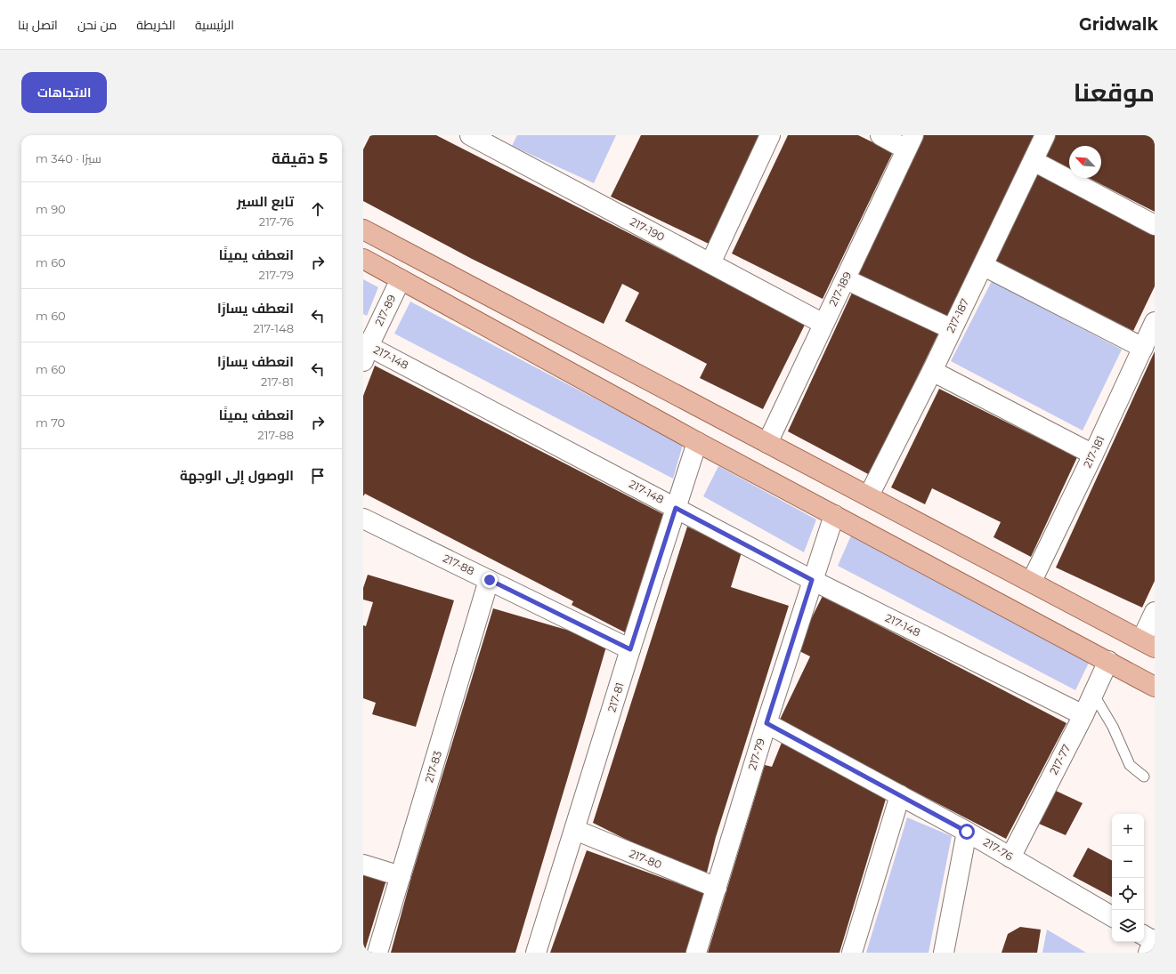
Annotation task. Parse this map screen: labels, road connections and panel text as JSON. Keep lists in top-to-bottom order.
{
  "streets": {
    "street": [
      "217-190",
      "217-189",
      "217-89",
      "217-187",
      "217-148",
      "217-181",
      "217-88",
      "217-81",
      "217-79",
      "217-77",
      "217-83",
      "217-76",
      "217-80"
    ]
  },
  "crossings": [
    ["217-190", "217-189"],
    ["217-89", "217-148"],
    ["217-148", "217-81"],
    ["217-148", "217-79"],
    ["217-148", "217-77"],
    ["217-88", "217-81"],
    ["217-88", "217-83"],
    ["217-81", "217-80"],
    ["217-79", "217-76"],
    ["217-79", "217-80"],
    ["217-77", "217-76"]
  ],
  "north": "top left",
  "page": {
    "header": "Gridwalk",
    "nav": [
      "الرئيسية",
      "الخريطة",
      "من نحن",
      "اتصل بنا"
    ],
    "title": "موقعنا",
    "buttons": "الاتجاهات",
    "heading": ["5 دقيقة", "سيرًا · 340 m"],
    "list": [
      ["تابع السير", "217-76", "90 m"],
      ["انعطف يمينًا", "217-79", "60 m"],
      ["انعطف يسارًا", "217-148", "60 m"],
      ["انعطف يسارًا", "217-81", "60 m"],
      ["انعطف يمينًا", "217-88", "70 m"],
      "الوصول إلى الوجهة"
    ],
    "map_buttons": ["+", "−"]
  }
}
